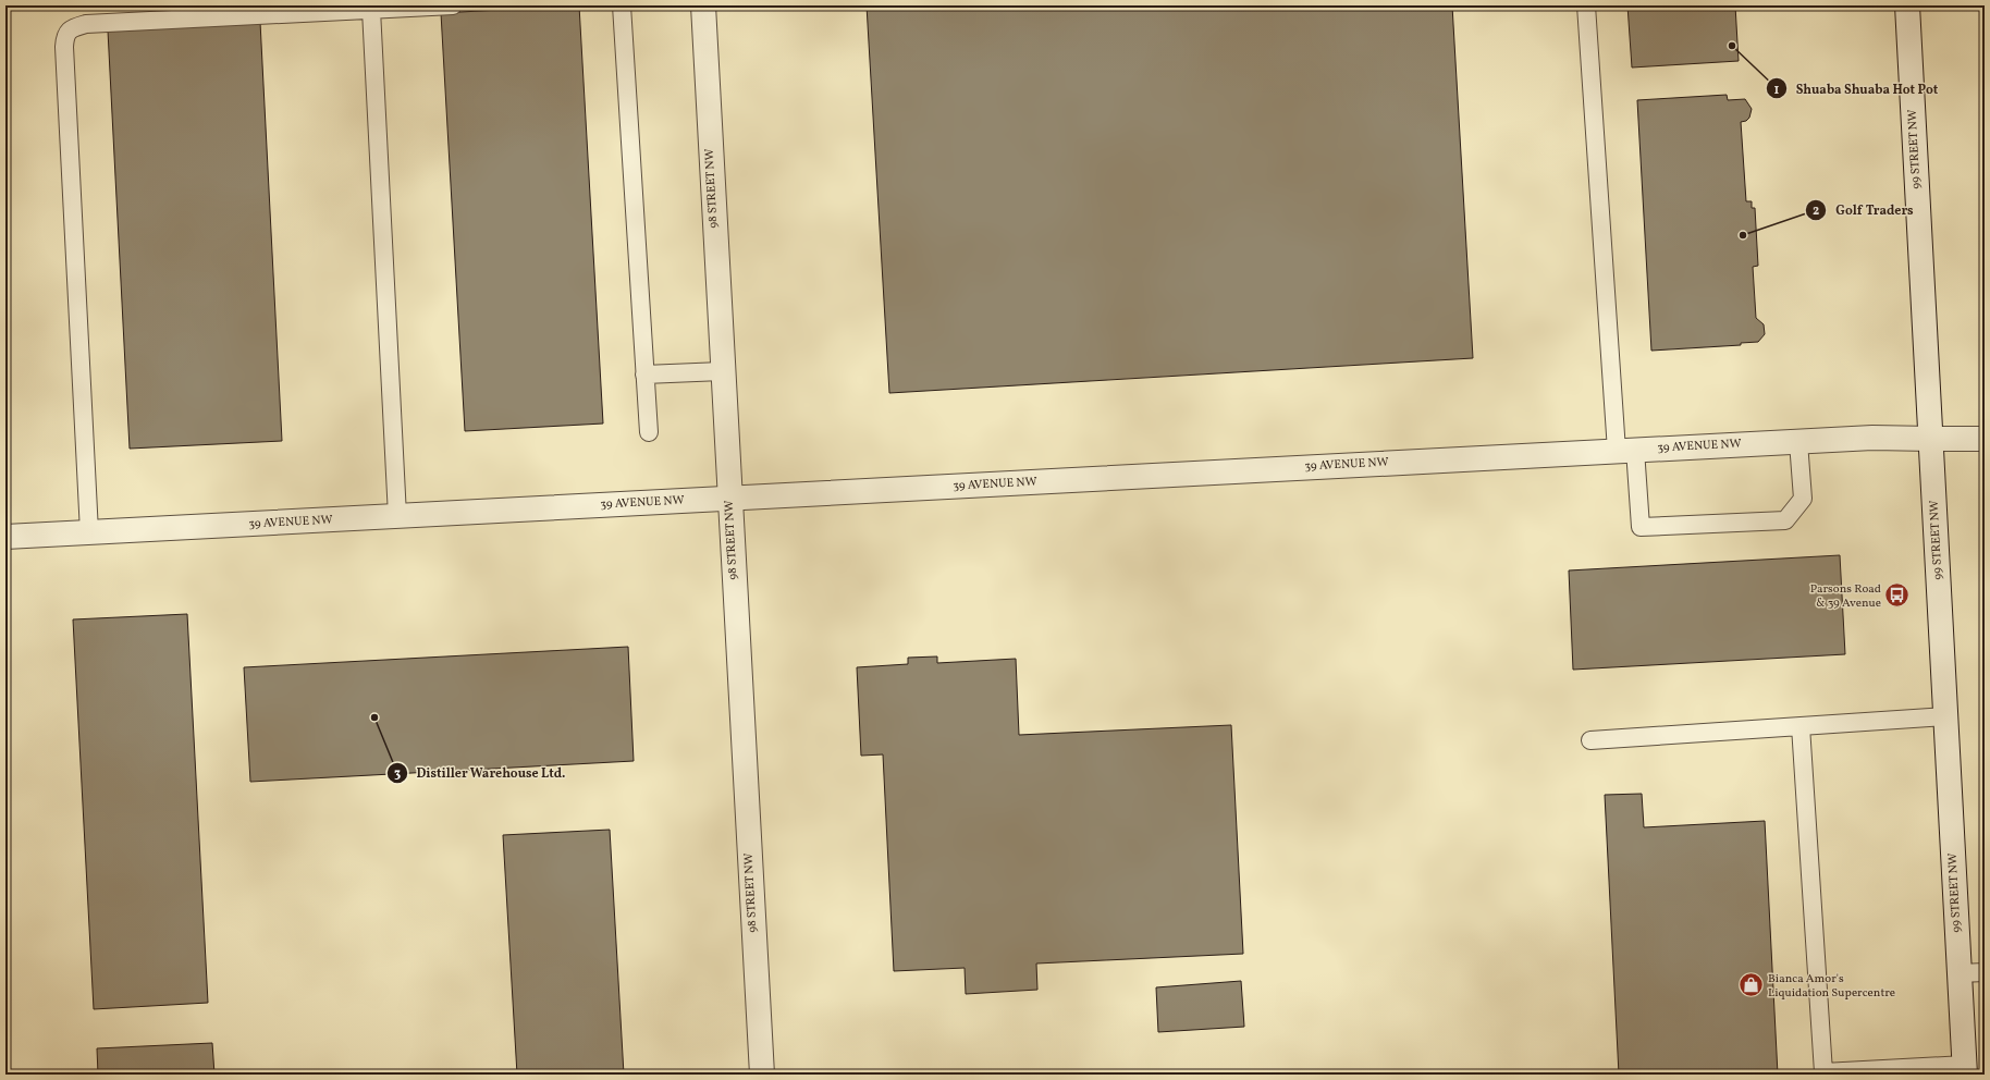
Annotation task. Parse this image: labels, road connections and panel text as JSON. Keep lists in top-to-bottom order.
{
  "streets": {
    "street": ["99 STREET NW", "98 STREET NW", "39 AVENUE NW"]
  },
  "crossings": [
    ["99 STREET NW", "39 AVENUE NW"],
    ["98 STREET NW", "39 AVENUE NW"]
  ],
  "places": {
    "other": ["Shuaba Shuaba Hot Pot", "Golf Traders", "Distiller Warehouse Ltd."],
    "bus stop": ["Parsons Road & 39 Avenue"],
    "shop": ["Bianca Amor's Liquidation Supercentre"]
  }
}
